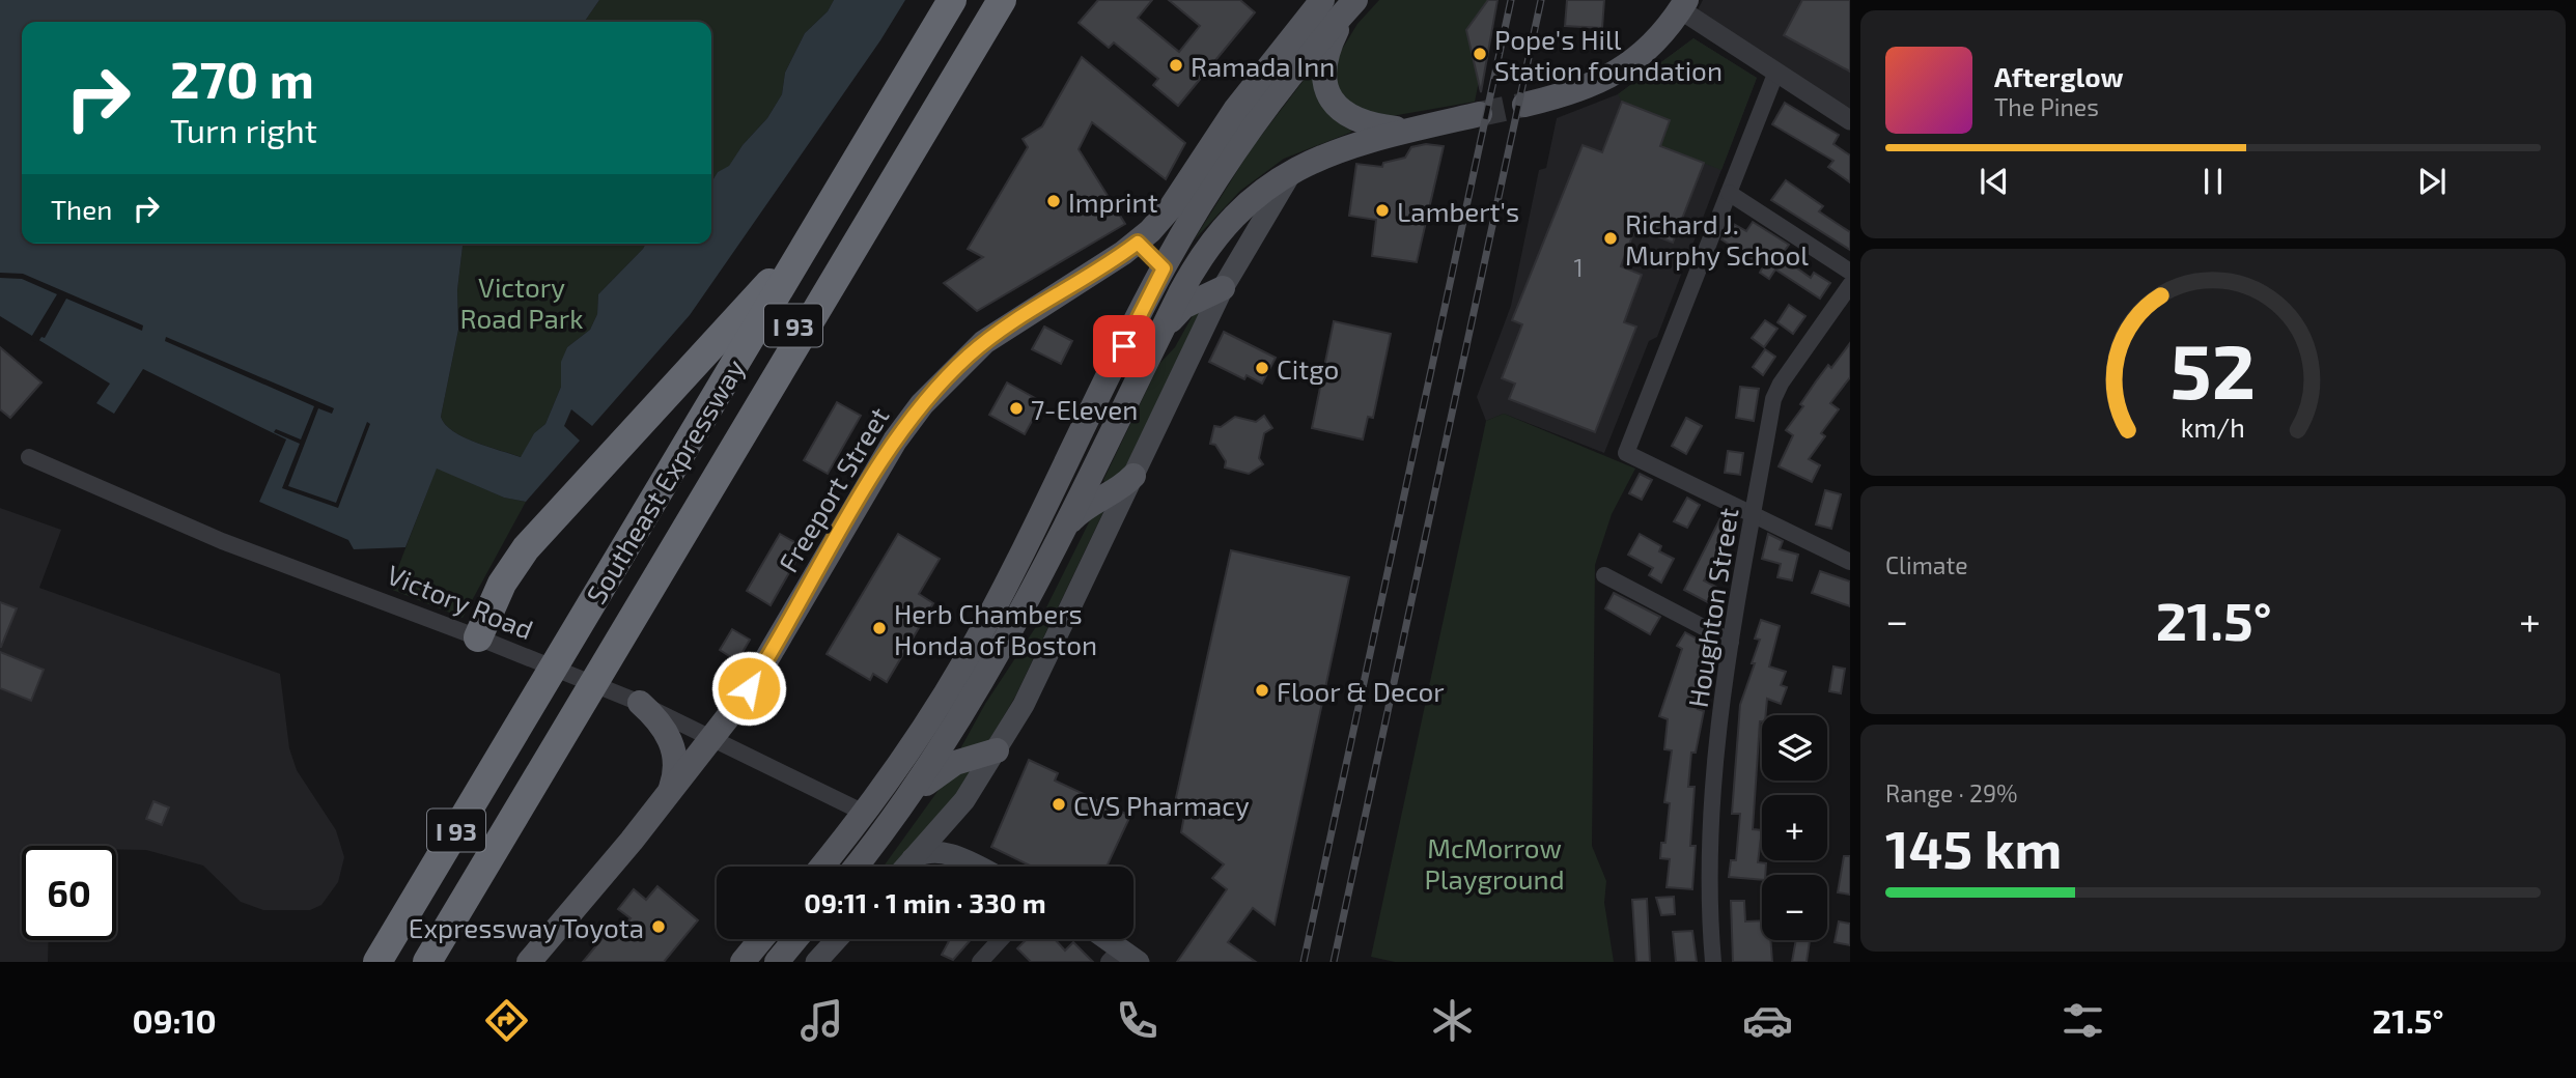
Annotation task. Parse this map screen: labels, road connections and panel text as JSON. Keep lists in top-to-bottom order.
{
  "streets": {
    "highway": ["I 93", "Southeast Expressway"],
    "main road": ["Freeport Street"],
    "street": ["Victory Road", "Houghton Street"]
  },
  "crossings": [
    ["I 93", "Southeast Expressway"],
    ["Freeport Street", "Victory Road"]
  ],
  "parks": ["Victory Road Park", "McMorrow Playground"],
  "places": [
    "Pope's Hill Station foundation",
    "Ramada Inn",
    "Imprint",
    "Lambert's",
    "Richard J. Murphy School",
    "Citgo",
    "7-Eleven",
    "Herb Chambers Honda of Boston",
    "Floor & Decor",
    "CVS Pharmacy",
    "Expressway Toyota"
  ],
  "house_numbers": ["1"],
  "page": {
    "turn": ["270 m", "Turn right"],
    "song": ["Afterglow", "The Pines"],
    "then": "Then",
    "tile": [
      "Climate",
      ["Range · 29%", "145 km"]
    ],
    "heat": ["−", "21.5°", "+"],
    "map_buttons": ["+", "−"],
    "limit": "60",
    "trip": "09:11 · 1 min · 330 m",
    "tabs": ["09:10", "21.5°"],
    "gauge": ["52", "km/h"]
  }
}
